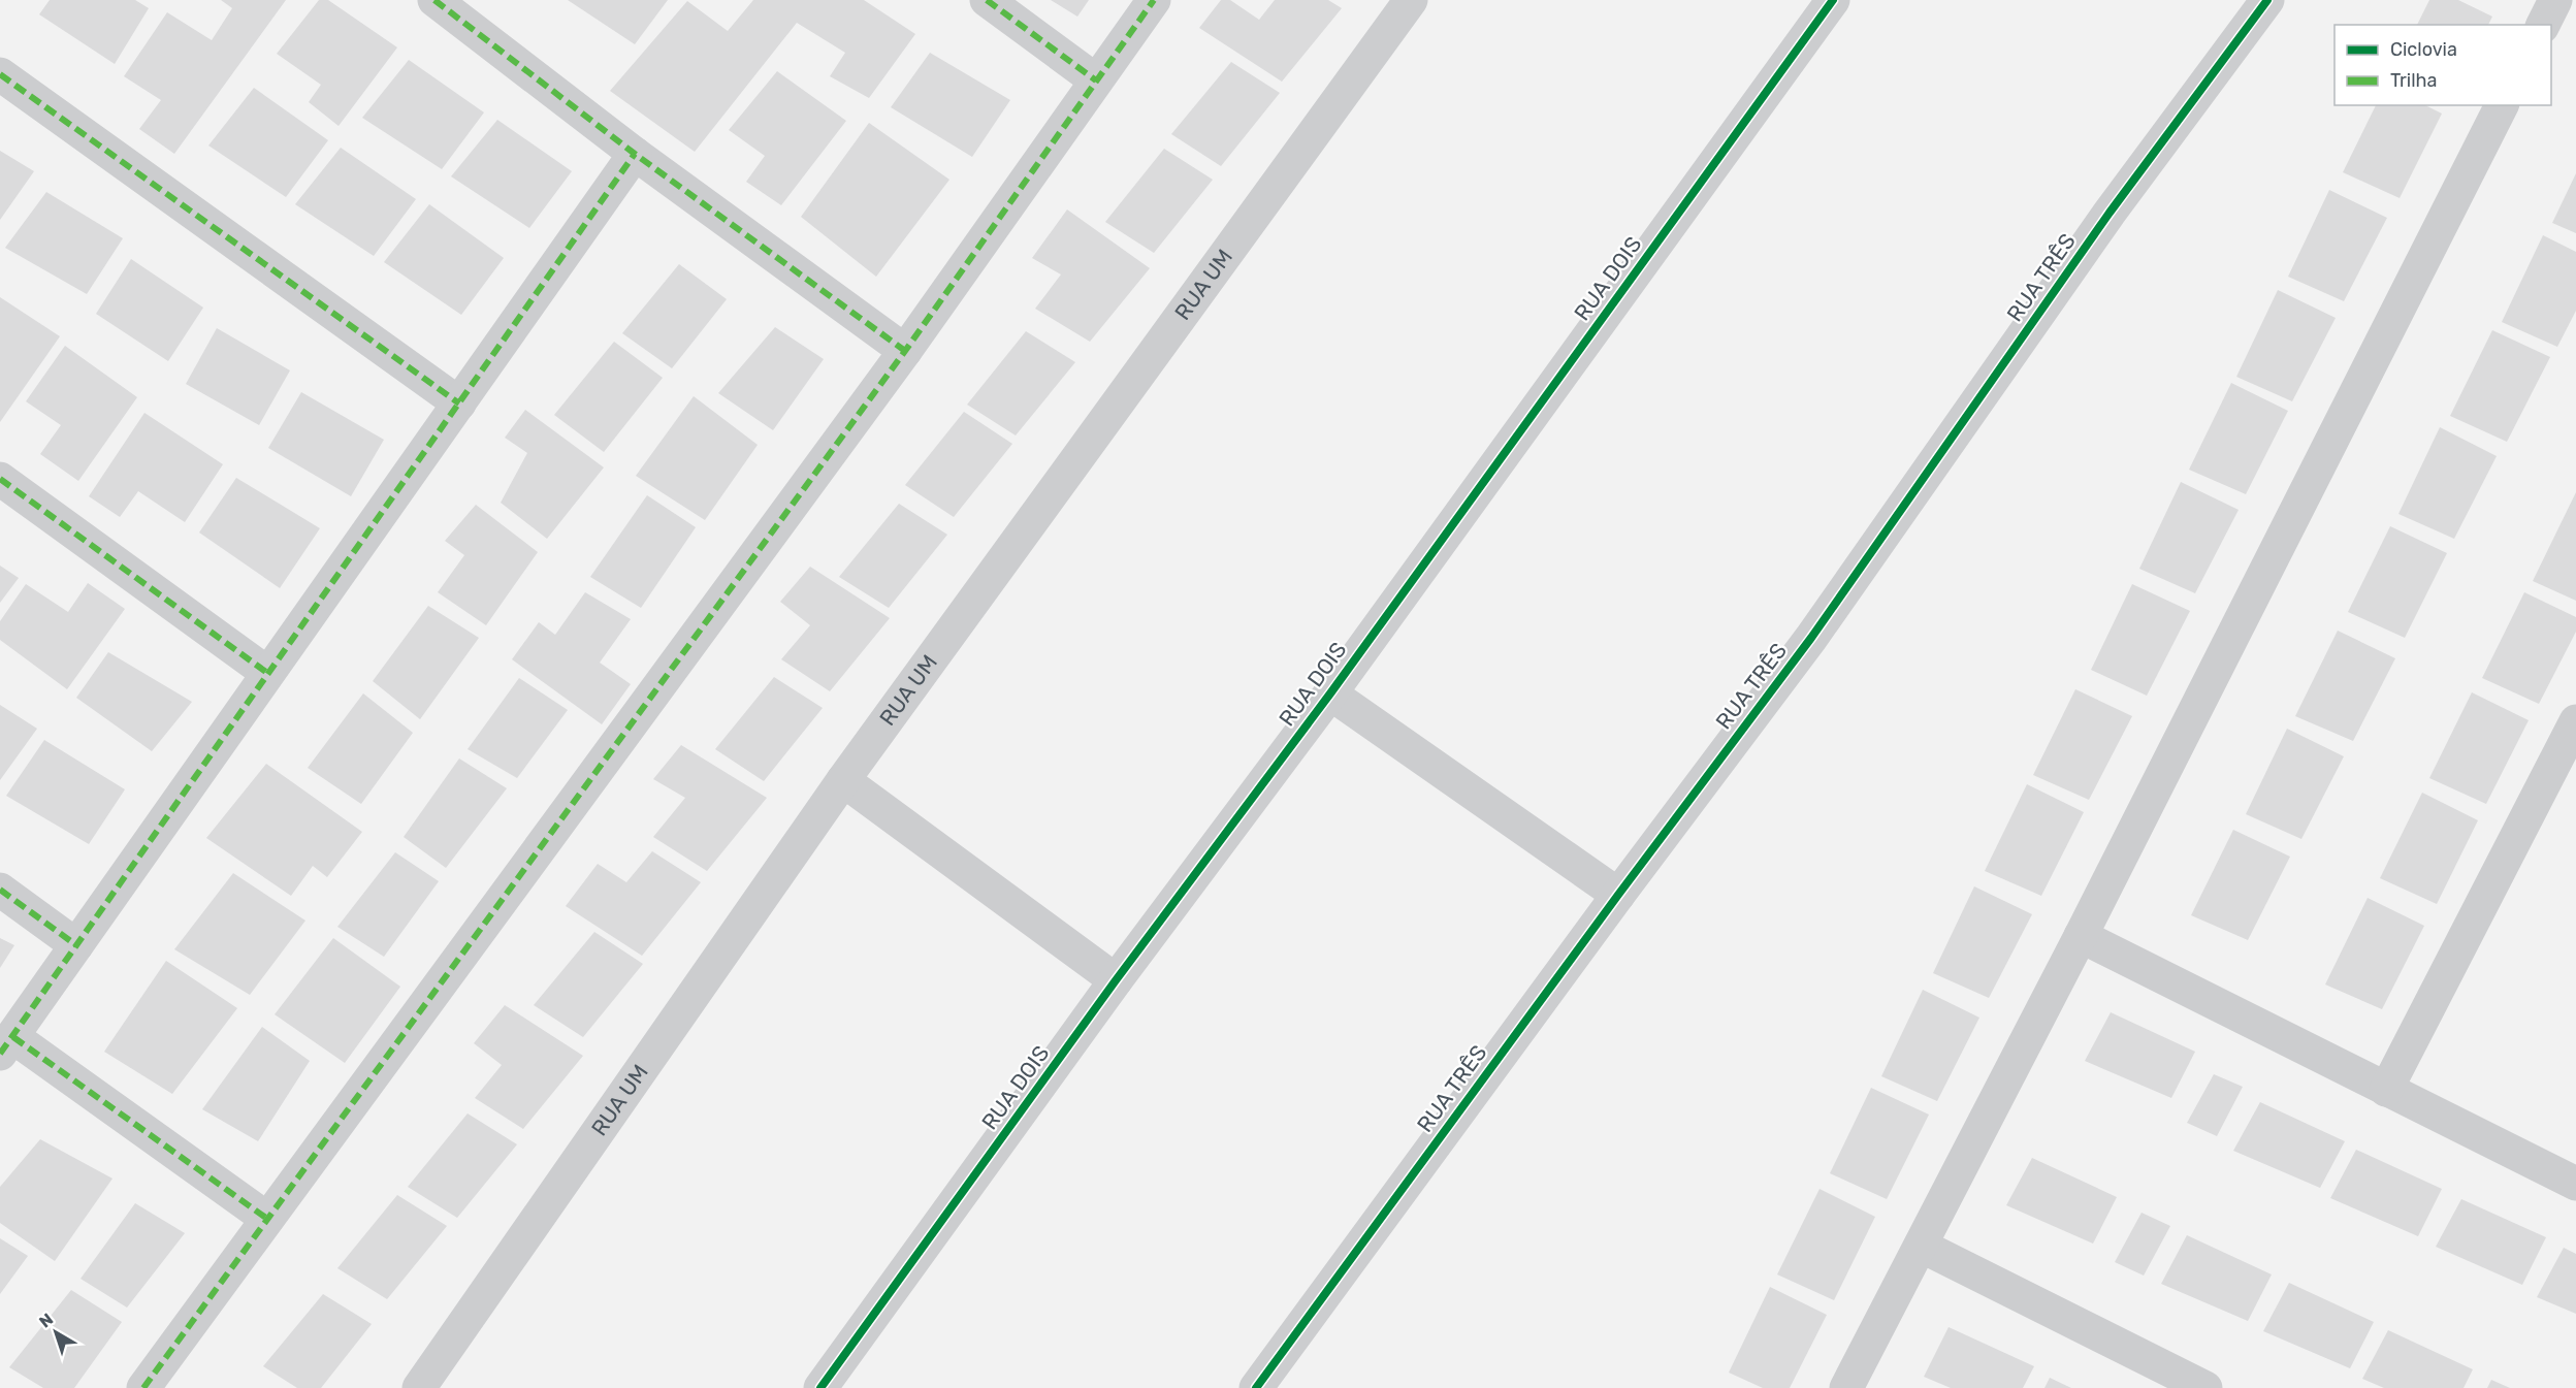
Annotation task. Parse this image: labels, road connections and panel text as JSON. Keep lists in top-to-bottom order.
{
  "streets": {
    "street": ["RUA TRÊS", "RUA DOIS", "RUA UM"]
  },
  "legend": ["Ciclovia", "Trilha"],
  "north": "top left"
}
